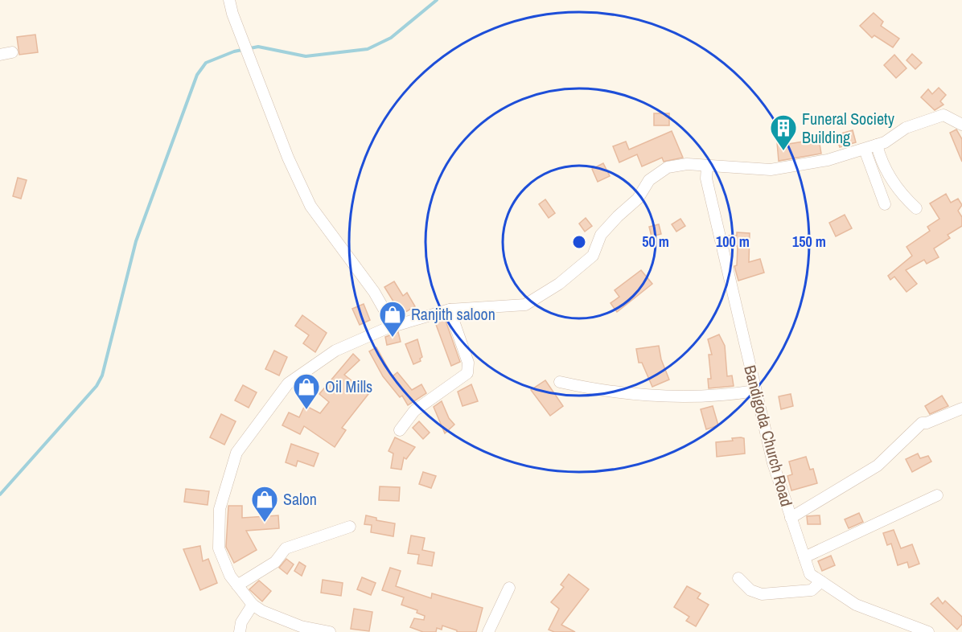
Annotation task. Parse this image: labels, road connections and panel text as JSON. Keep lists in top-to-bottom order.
{
  "streets": {
    "street": ["Bandigoda Church Road"]
  },
  "places": {
    "building": ["Funeral Society Building"],
    "shop": ["Ranjith saloon", "Oil Mills", "Salon"]
  },
  "rings": ["50 m", "100 m", "150 m"]
}
